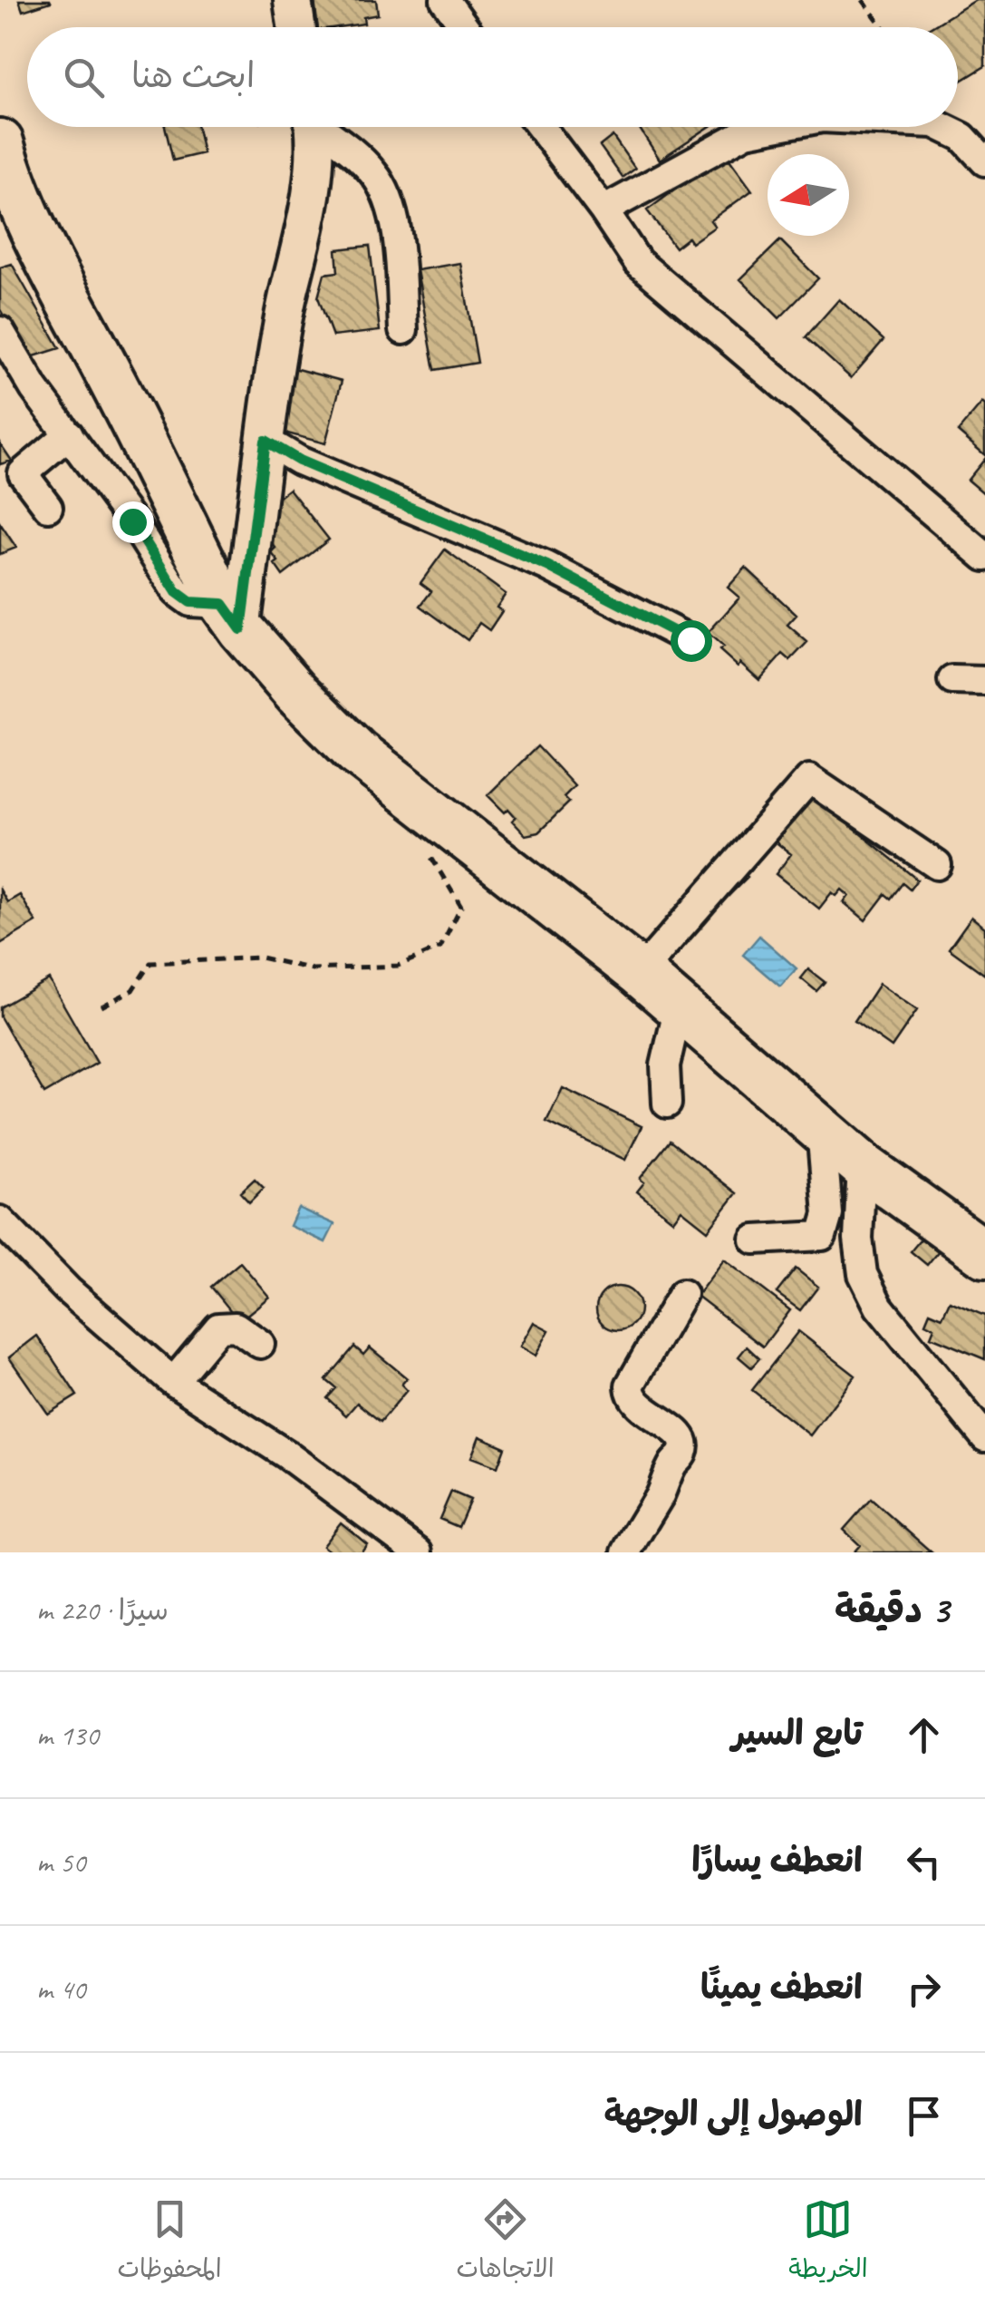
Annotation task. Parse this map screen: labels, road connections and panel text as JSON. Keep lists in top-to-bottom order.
{
  "north": "left",
  "page": {
    "search": "ابحث هنا",
    "heading": ["3 دقيقة", "سيرًا · 220 m"],
    "list": [
      ["تابع السير", "130 m"],
      ["انعطف يسارًا", "50 m"],
      ["انعطف يمينًا", "40 m"],
      "الوصول إلى الوجهة"
    ],
    "nav": ["الخريطة", "الاتجاهات", "المحفوظات"]
  }
}
